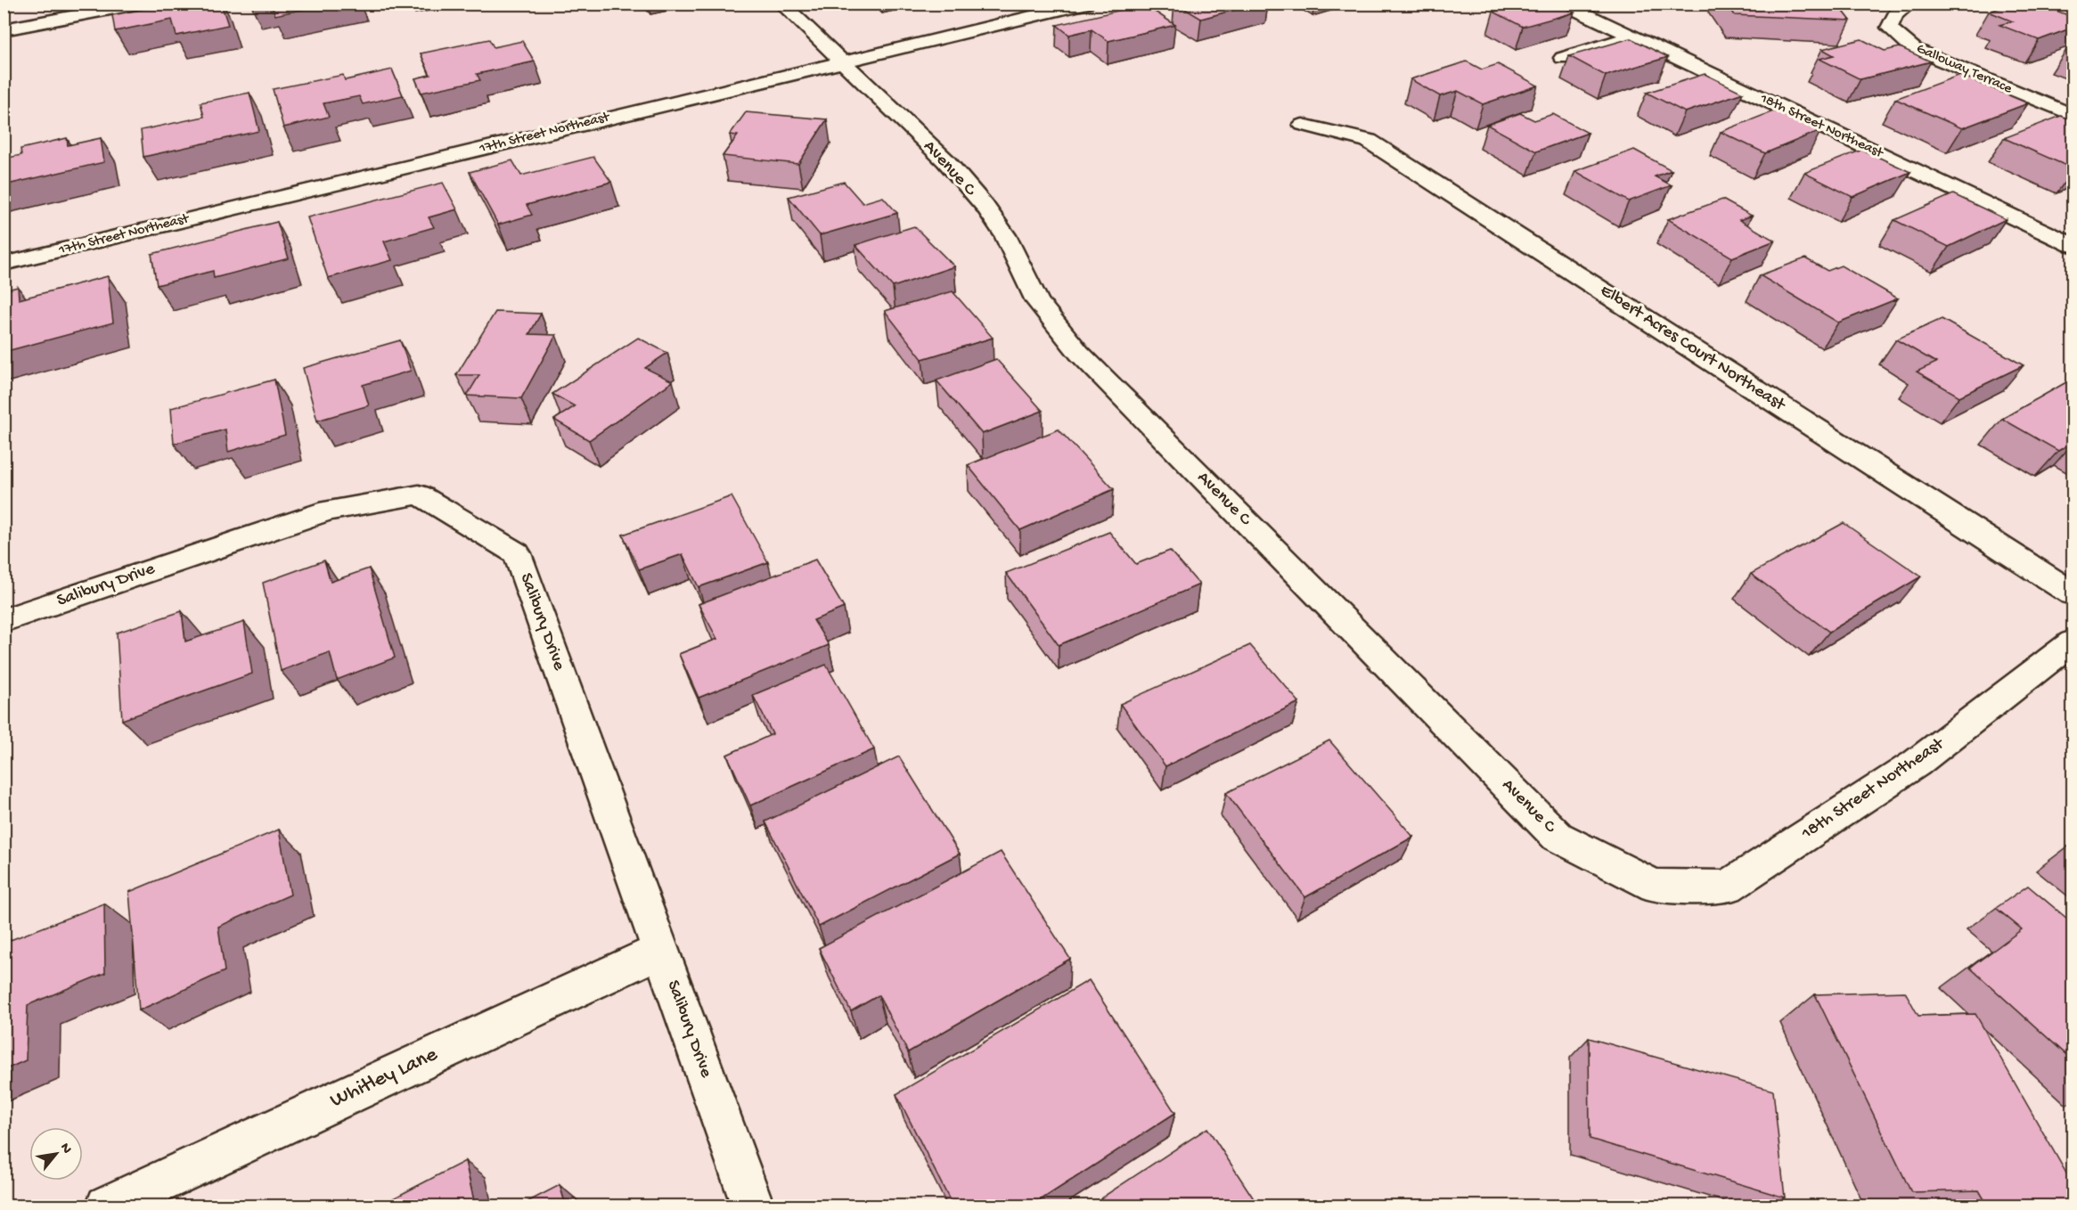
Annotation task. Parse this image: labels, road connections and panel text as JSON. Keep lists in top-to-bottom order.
{
  "streets": {
    "street": [
      "Galloway Terrace",
      "18th Street Northeast",
      "17th Street Northeast",
      "Avenue C",
      "Elbert Acres Court Northeast",
      "Salibury Drive",
      "Whitley Lane"
    ]
  },
  "crossings": [
    ["18th Street Northeast", "Avenue C"],
    ["17th Street Northeast", "Avenue C"],
    ["Salibury Drive", "Whitley Lane"]
  ],
  "north": "top right"
}
